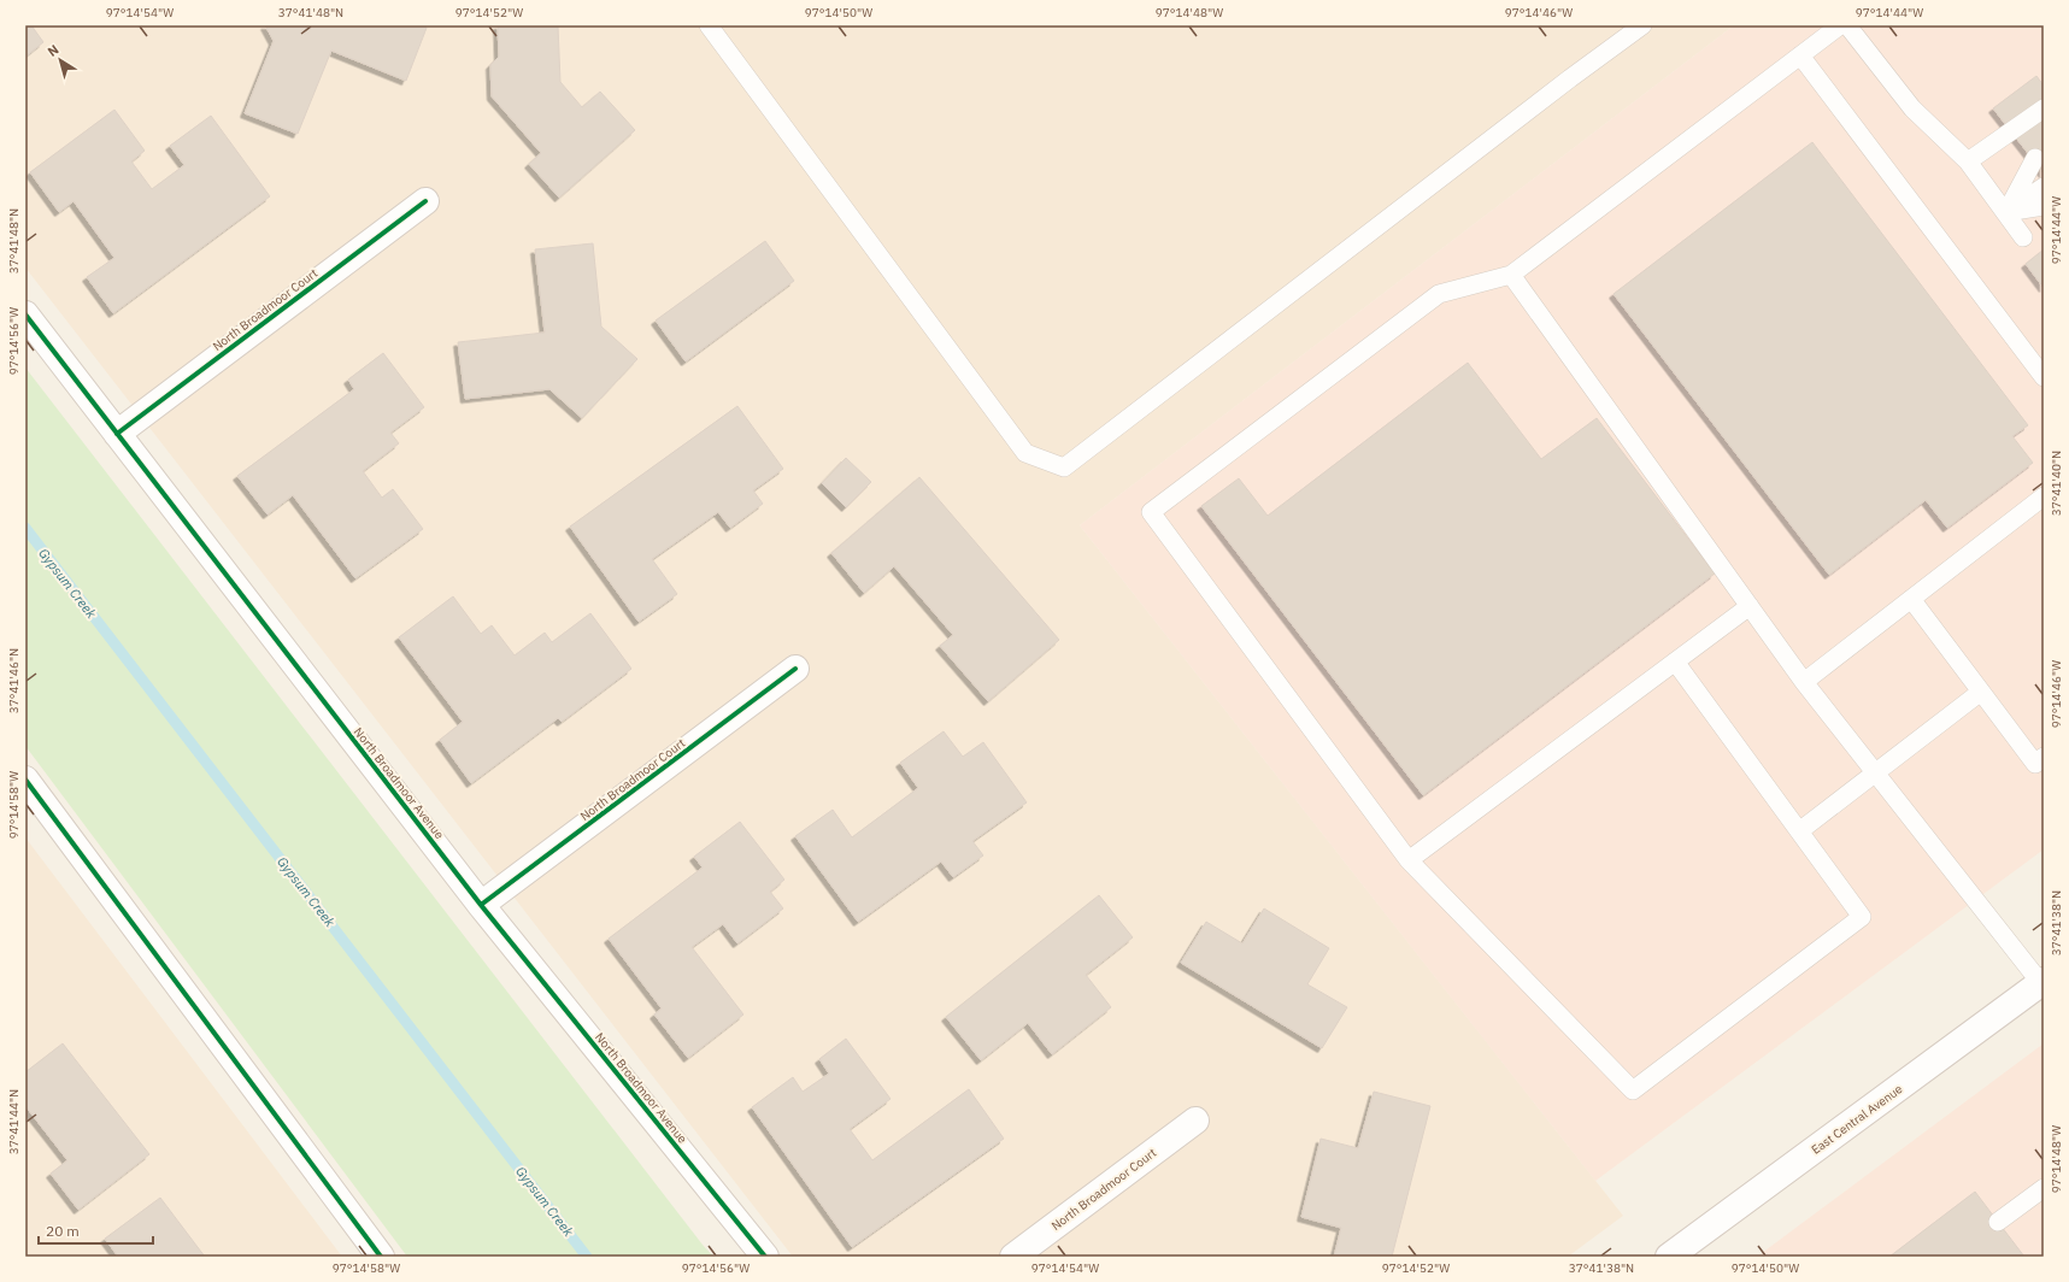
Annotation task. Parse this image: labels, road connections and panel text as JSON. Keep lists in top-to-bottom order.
{
  "streets": {
    "street": ["North Broadmoor Court", "North Broadmoor Avenue", "East Central Avenue"]
  },
  "crossings": [
    ["North Broadmoor Court", "North Broadmoor Avenue"]
  ],
  "water": ["Gypsum Creek"],
  "scale_bar": "20 m",
  "north": "top left",
  "coordinates": [
    "97°14'54\"W",
    "37°41'48\"N",
    "97°14'52\"W",
    "97°14'50\"W",
    "97°14'48\"W",
    "97°14'46\"W",
    "97°14'44\"W",
    "97°14'56\"W",
    "37°41'40\"N",
    "37°41'46\"N",
    "97°14'58\"W",
    "37°41'38\"N",
    "37°41'44\"N"
  ]
}
